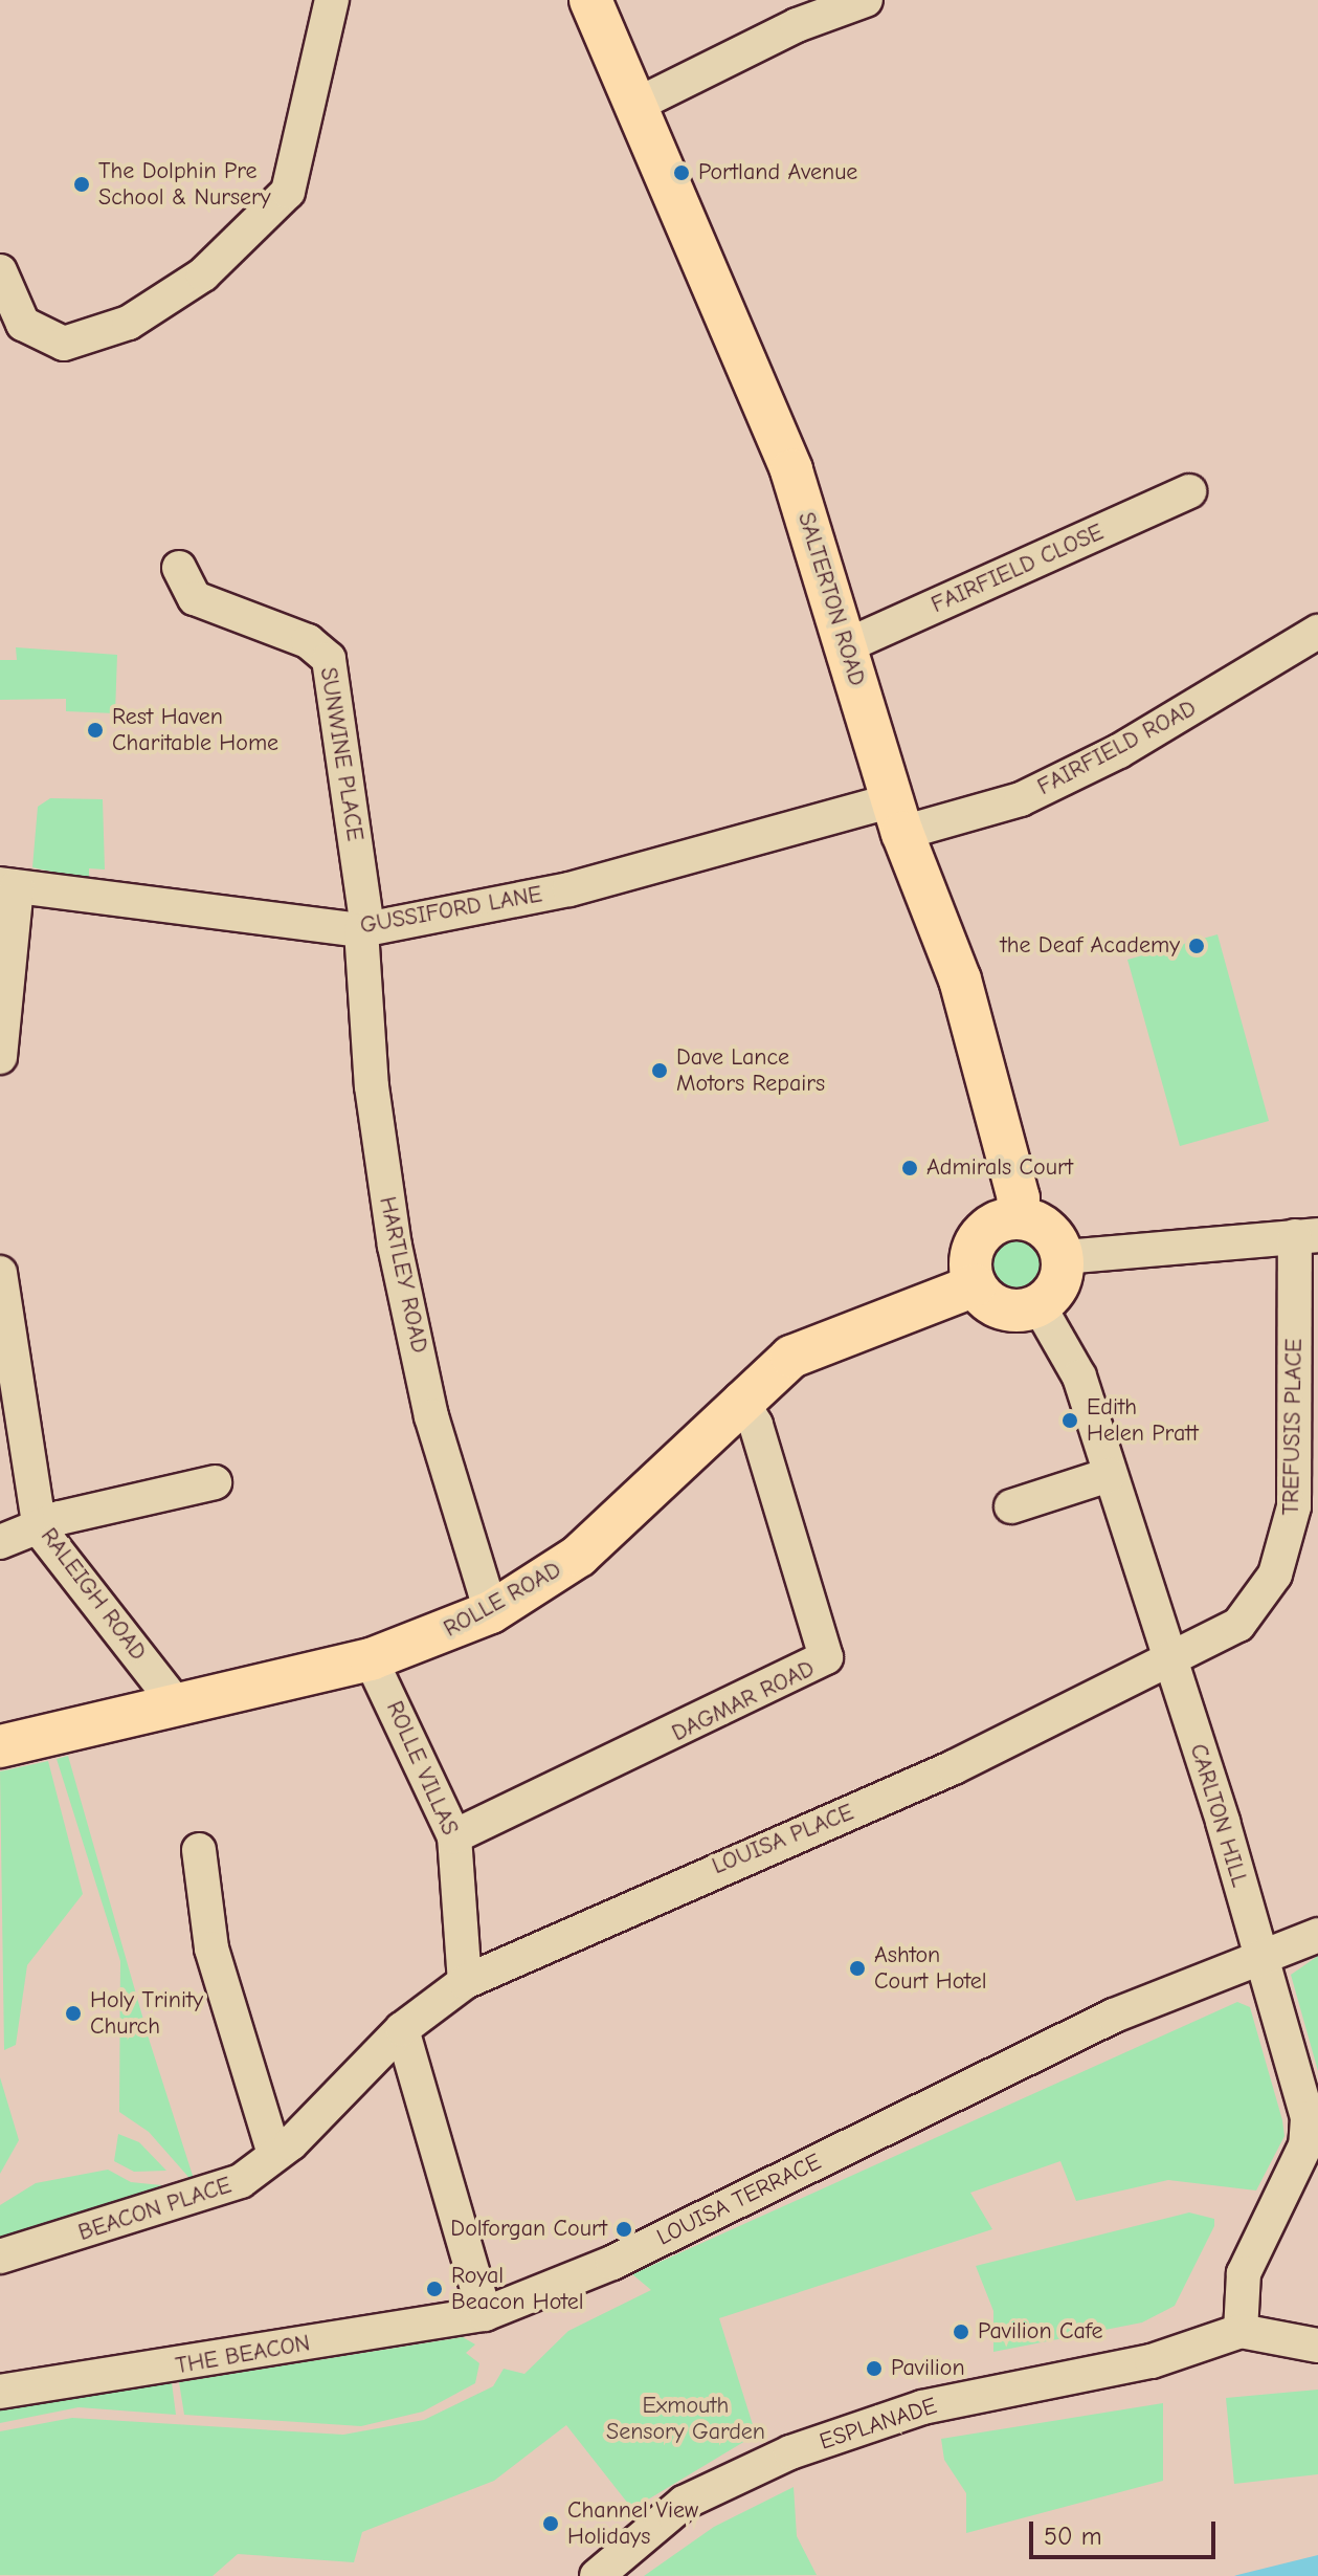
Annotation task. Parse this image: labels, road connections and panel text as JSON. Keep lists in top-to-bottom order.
{
  "streets": {
    "main road": ["SALTERTON ROAD", "ROLLE ROAD"],
    "street": [
      "FAIRFIELD CLOSE",
      "FAIRFIELD ROAD",
      "SUNWINE PLACE",
      "GUSSIFORD LANE",
      "HARTLEY ROAD",
      "TREFUSIS PLACE",
      "RALEIGH ROAD",
      "DAGMAR ROAD",
      "ROLLE VILLAS",
      "CARLTON HILL",
      "LOUISA PLACE",
      "LOUISA TERRACE",
      "BEACON PLACE",
      "THE BEACON",
      "ESPLANADE"
    ]
  },
  "crossings": [
    ["FAIRFIELD CLOSE", "SALTERTON ROAD"],
    ["SALTERTON ROAD", "FAIRFIELD ROAD"],
    ["SALTERTON ROAD", "GUSSIFORD LANE"],
    ["SALTERTON ROAD", "ROLLE ROAD"],
    ["SALTERTON ROAD", "CARLTON HILL"],
    ["FAIRFIELD ROAD", "GUSSIFORD LANE"],
    ["SUNWINE PLACE", "GUSSIFORD LANE"],
    ["SUNWINE PLACE", "HARTLEY ROAD"],
    ["GUSSIFORD LANE", "HARTLEY ROAD"],
    ["HARTLEY ROAD", "ROLLE ROAD"],
    ["TREFUSIS PLACE", "CARLTON HILL"],
    ["TREFUSIS PLACE", "LOUISA PLACE"],
    ["RALEIGH ROAD", "ROLLE ROAD"],
    ["ROLLE ROAD", "DAGMAR ROAD"],
    ["ROLLE ROAD", "ROLLE VILLAS"],
    ["ROLLE ROAD", "CARLTON HILL"],
    ["DAGMAR ROAD", "ROLLE VILLAS"],
    ["ROLLE VILLAS", "LOUISA PLACE"],
    ["CARLTON HILL", "LOUISA PLACE"],
    ["CARLTON HILL", "LOUISA TERRACE"],
    ["CARLTON HILL", "ESPLANADE"],
    ["LOUISA PLACE", "BEACON PLACE"],
    ["LOUISA TERRACE", "THE BEACON"]
  ],
  "parks": ["Exmouth Sensory Garden"],
  "places": [
    "Portland Avenue",
    "The Dolphin Pre School & Nursery",
    "Rest Haven Charitable Home",
    "the Deaf Academy",
    "Dave Lance Motors Repairs",
    "Admirals Court",
    "Edith Helen Pratt",
    "Ashton Court Hotel",
    "Holy Trinity Church",
    "Dolforgan Court",
    "Royal Beacon Hotel",
    "Pavilion Cafe",
    "Pavilion",
    "Channel View Holidays"
  ],
  "scale_bar": "50 m"
}
